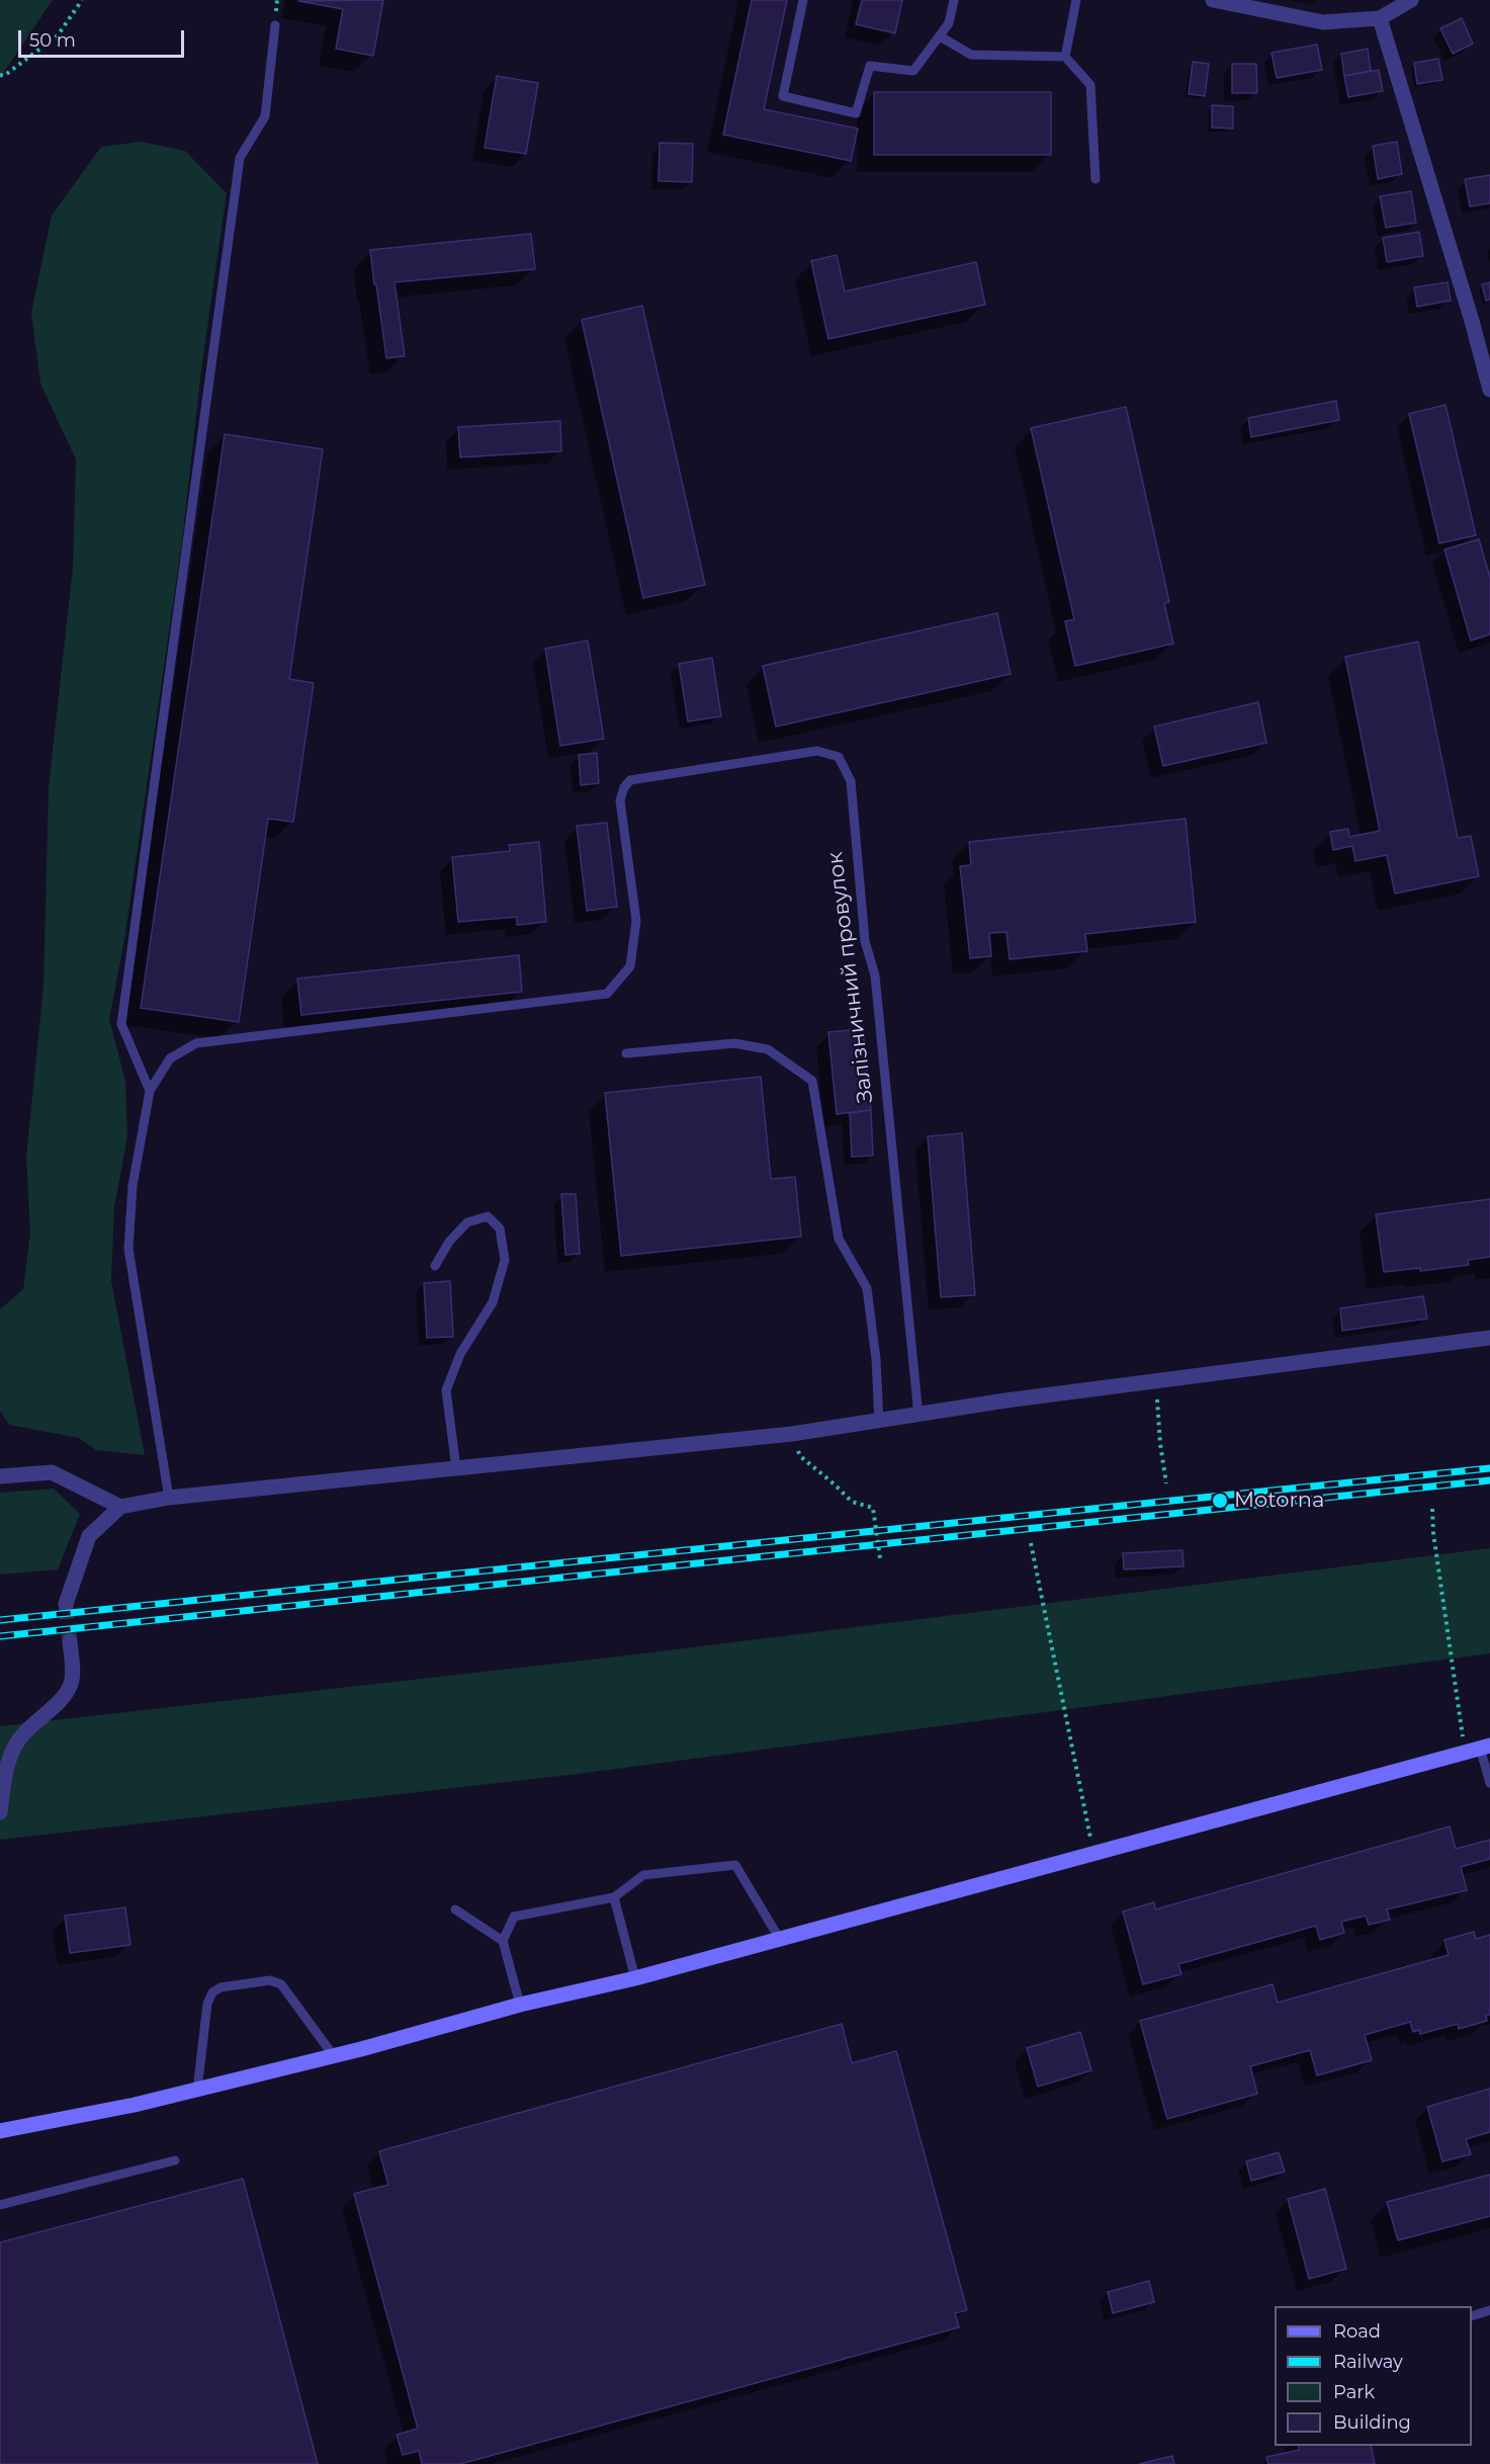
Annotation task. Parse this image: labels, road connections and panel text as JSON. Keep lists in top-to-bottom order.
{
  "streets": {
    "lane": ["Залізничний провулок"]
  },
  "places": ["Motorna"],
  "legend": [
    "Road",
    "Railway",
    "Park",
    "Building"
  ],
  "scale_bar": "50 m"
}
